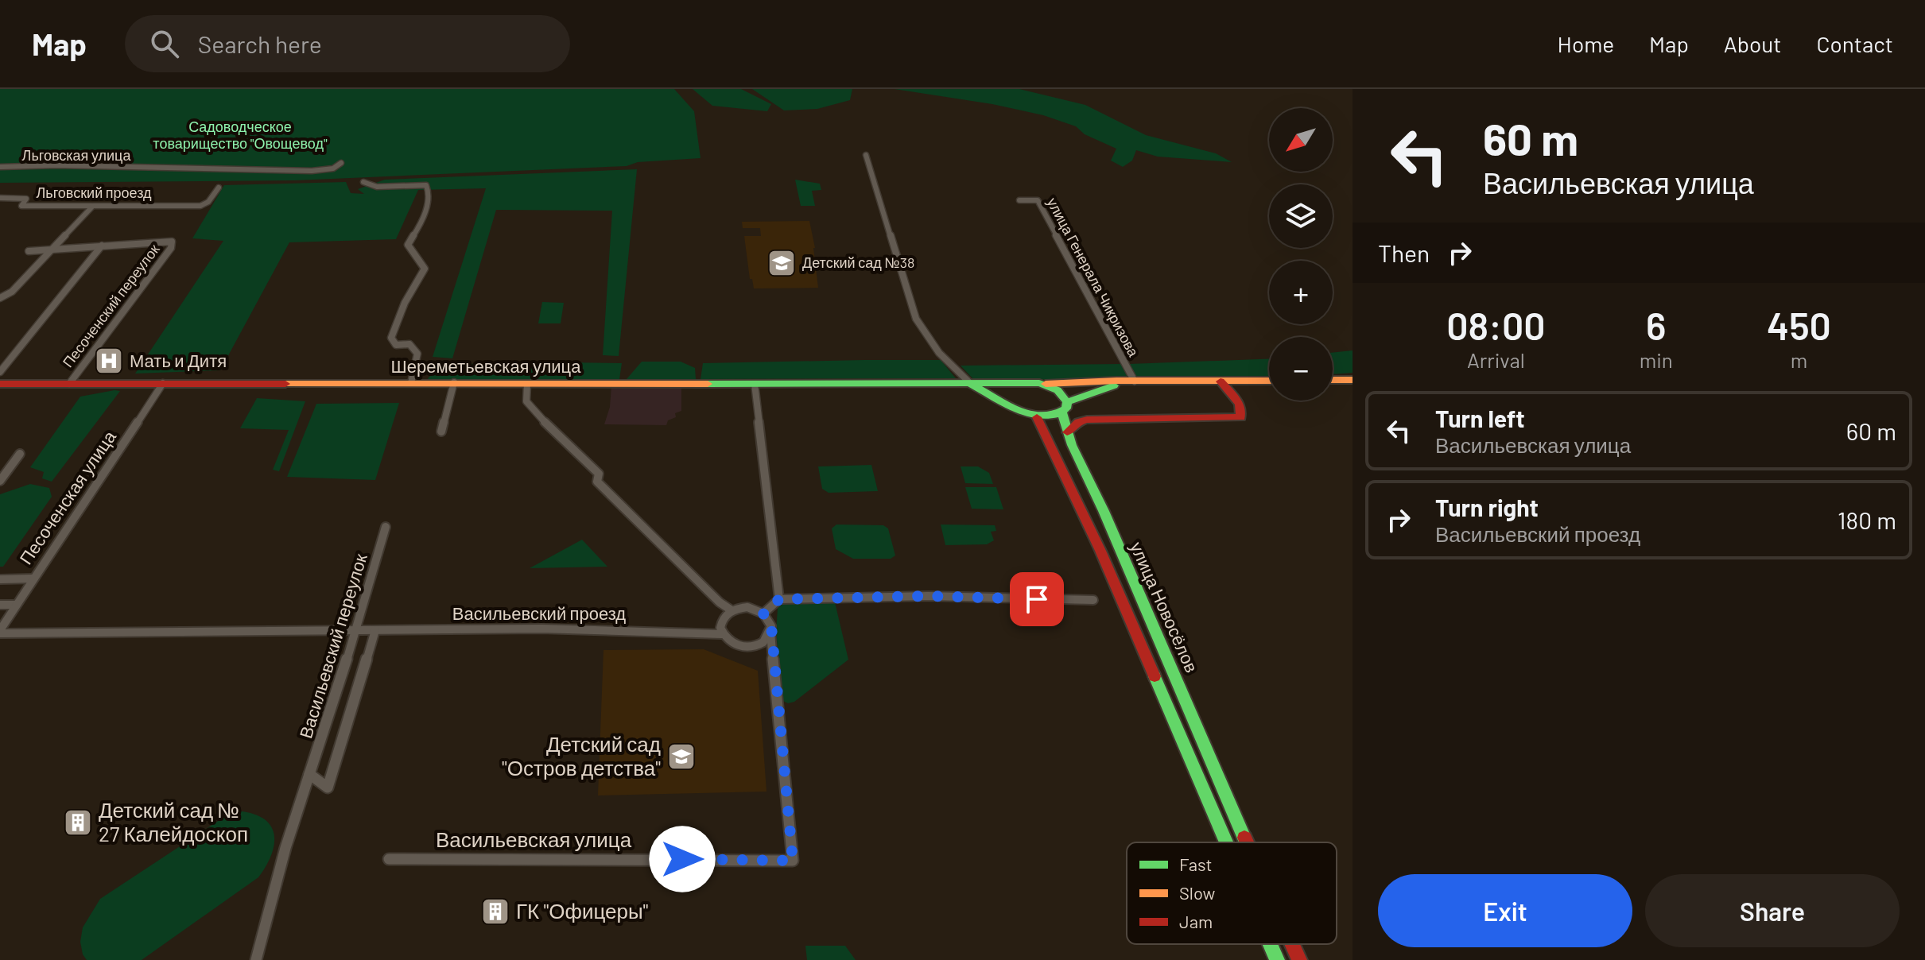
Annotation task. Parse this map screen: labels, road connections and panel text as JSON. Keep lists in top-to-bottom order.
{
  "streets": {
    "street": [
      "Льговская улица",
      "Льговский проезд",
      "улица Генерала Чикризова",
      "Песоченский переулок",
      "Шереметьевская улица",
      "Песоченская улица",
      "улица Новосёлов",
      "Васильевский проезд",
      "Васильевский переулок",
      "Васильевская улица"
    ]
  },
  "crossings": [
    ["Песоченский переулок", "Шереметьевская улица"],
    ["Шереметьевская улица", "Песоченская улица"],
    ["Шереметьевская улица", "улица Новосёлов"],
    ["Песоченская улица", "Васильевский проезд"],
    ["Васильевский проезд", "Васильевский переулок"],
    ["Васильевский проезд", "Васильевская улица"]
  ],
  "parks": ["Садоводческое товарищество \"Овощевод\""],
  "places": {
    "school or university": ["Детский сад №38", "Детский сад \"Остров детства\""],
    "hospital": ["Мать и Дитя"],
    "building": ["Детский сад № 27 Калейдоскоп", "ГК \"Офицеры\""]
  },
  "legend": ["Fast", "Slow", "Jam"],
  "north": "bottom left",
  "page": {
    "header": "Map",
    "search": "Search here",
    "nav": [
      "Home",
      "Map",
      "About",
      "Contact"
    ],
    "turn": ["60 m", "Васильевская улица"],
    "map_buttons": ["+", "−"],
    "then": "Then",
    "eta": [
      "08:00",
      "Arrival",
      "6",
      "min",
      "450",
      "m"
    ],
    "list": [
      {
        "name": "Turn left",
        "note": "Васильевская улица",
        "value": "60 m"
      },
      {
        "name": "Turn right",
        "note": "Васильевский проезд",
        "value": "180 m"
      }
    ],
    "buttons": ["Exit", "Share"]
  }
}
